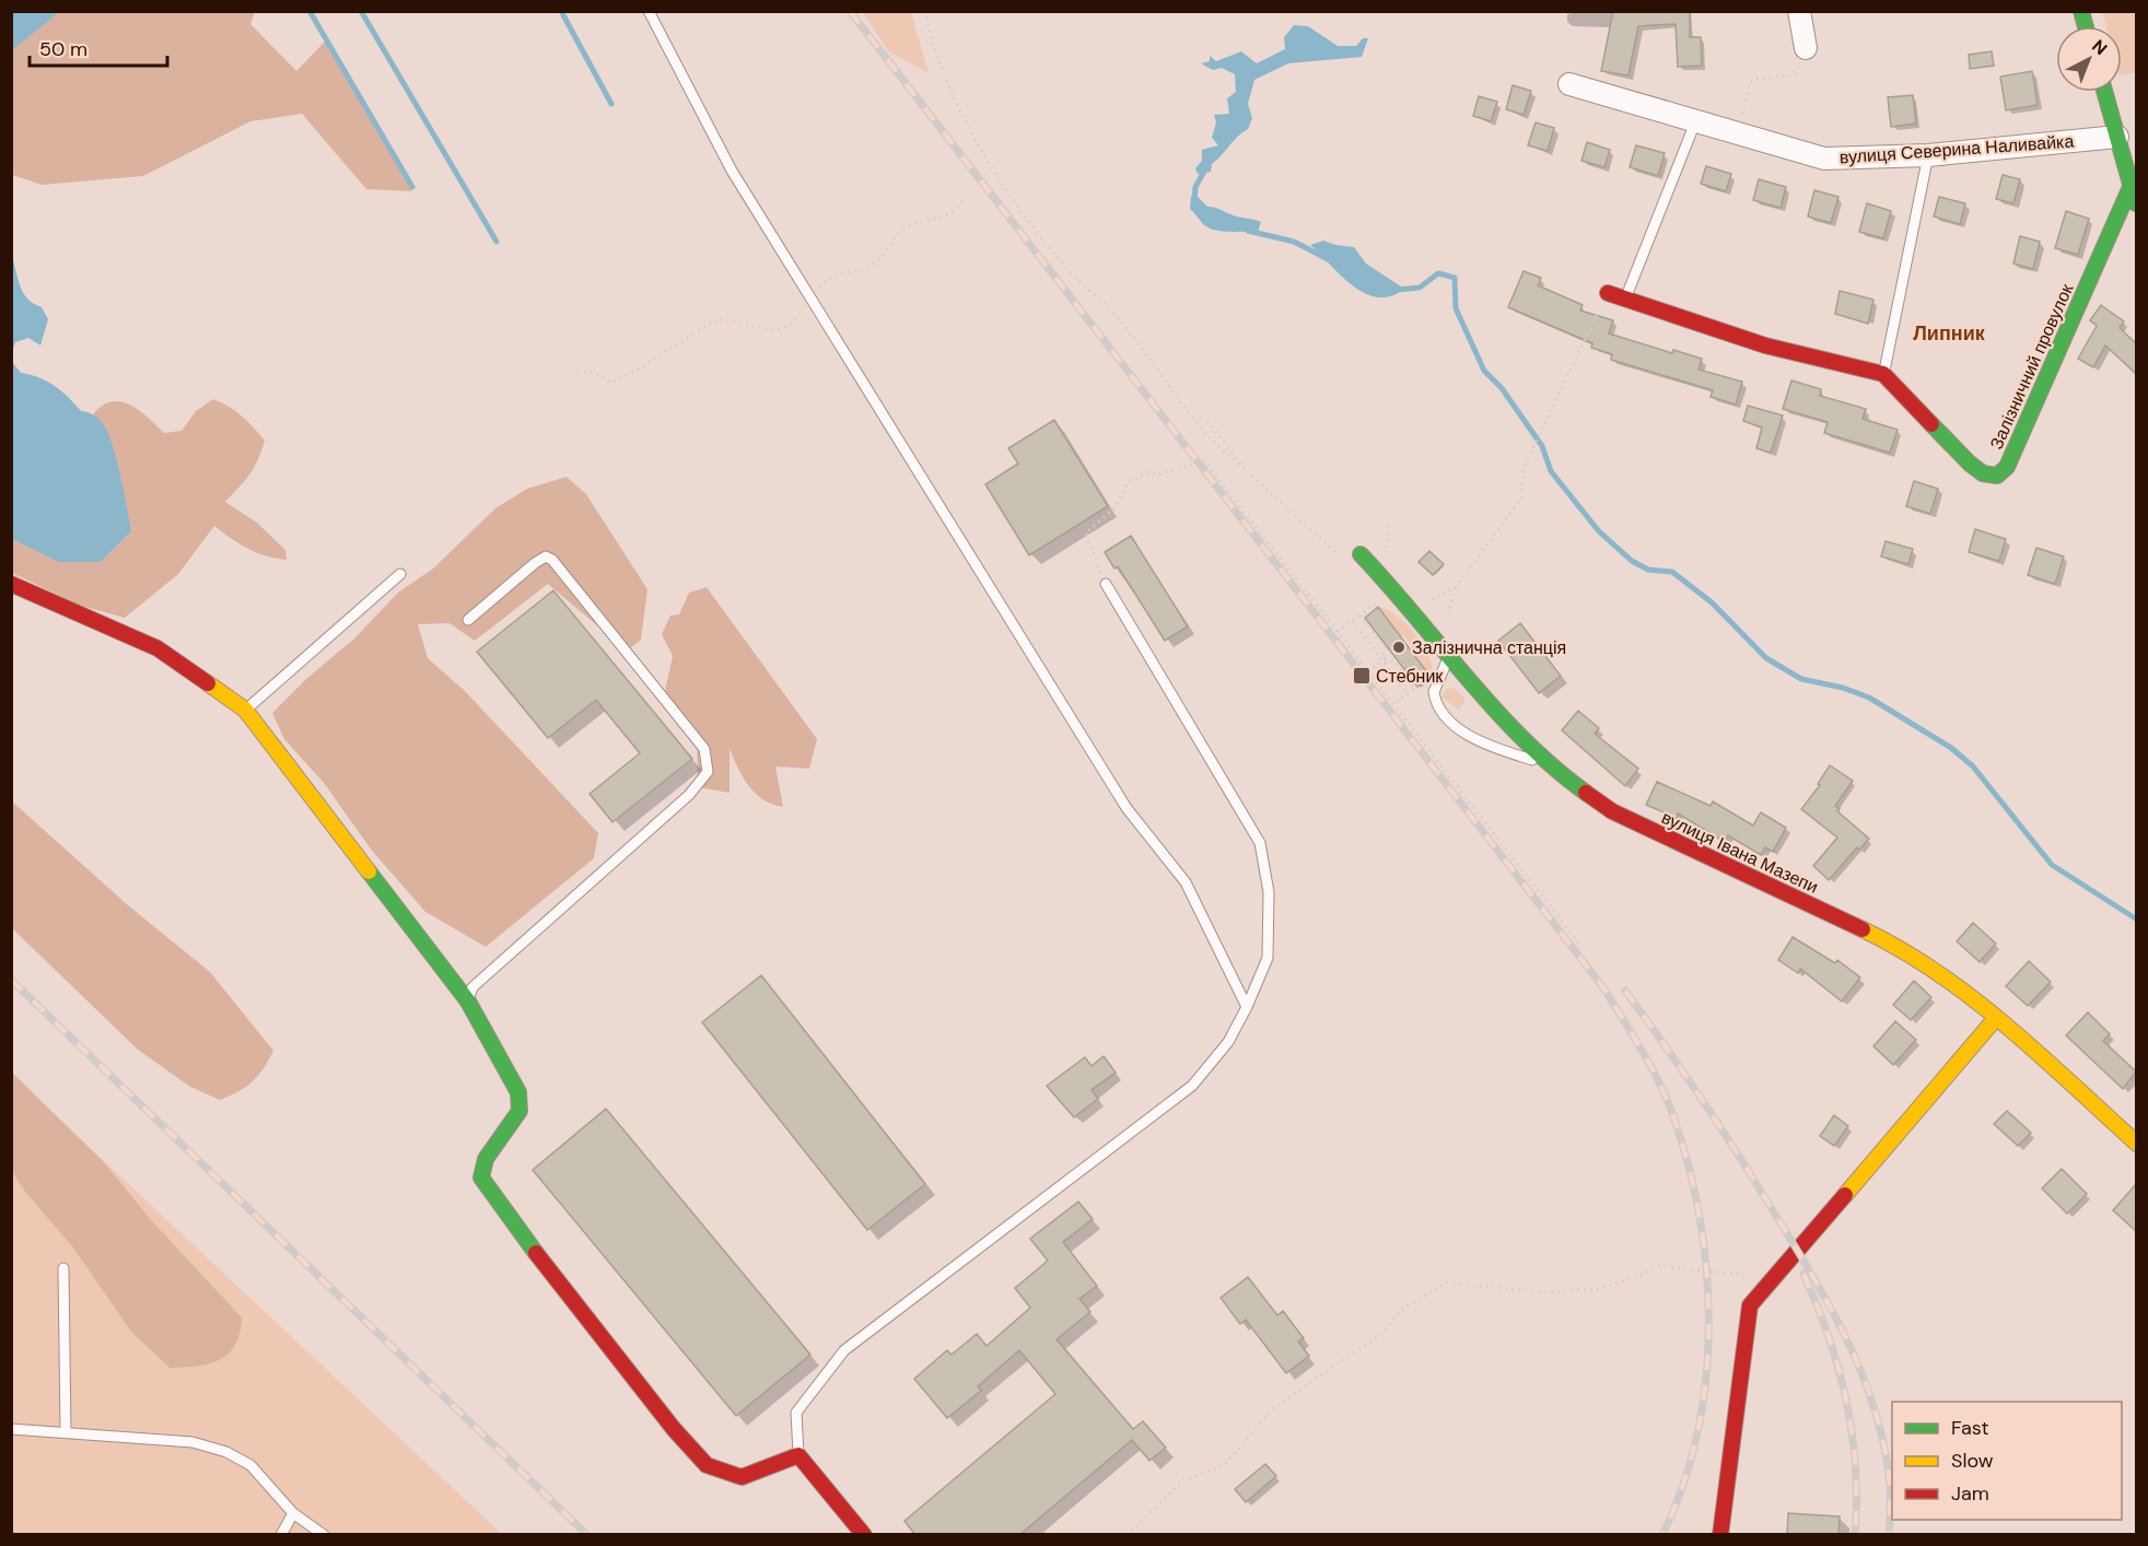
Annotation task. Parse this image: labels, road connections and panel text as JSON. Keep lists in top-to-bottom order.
{
  "streets": {
    "street": ["вулиця Северина Наливайка", "Залізничний провулок", "вулиця Івана Мазепи"]
  },
  "districts": ["Липник"],
  "places": {
    "other": ["Залізнична станція"],
    "transit": ["Стебник"]
  },
  "legend": ["Fast", "Slow", "Jam"],
  "scale_bar": "50 m",
  "north": "top right"
}
